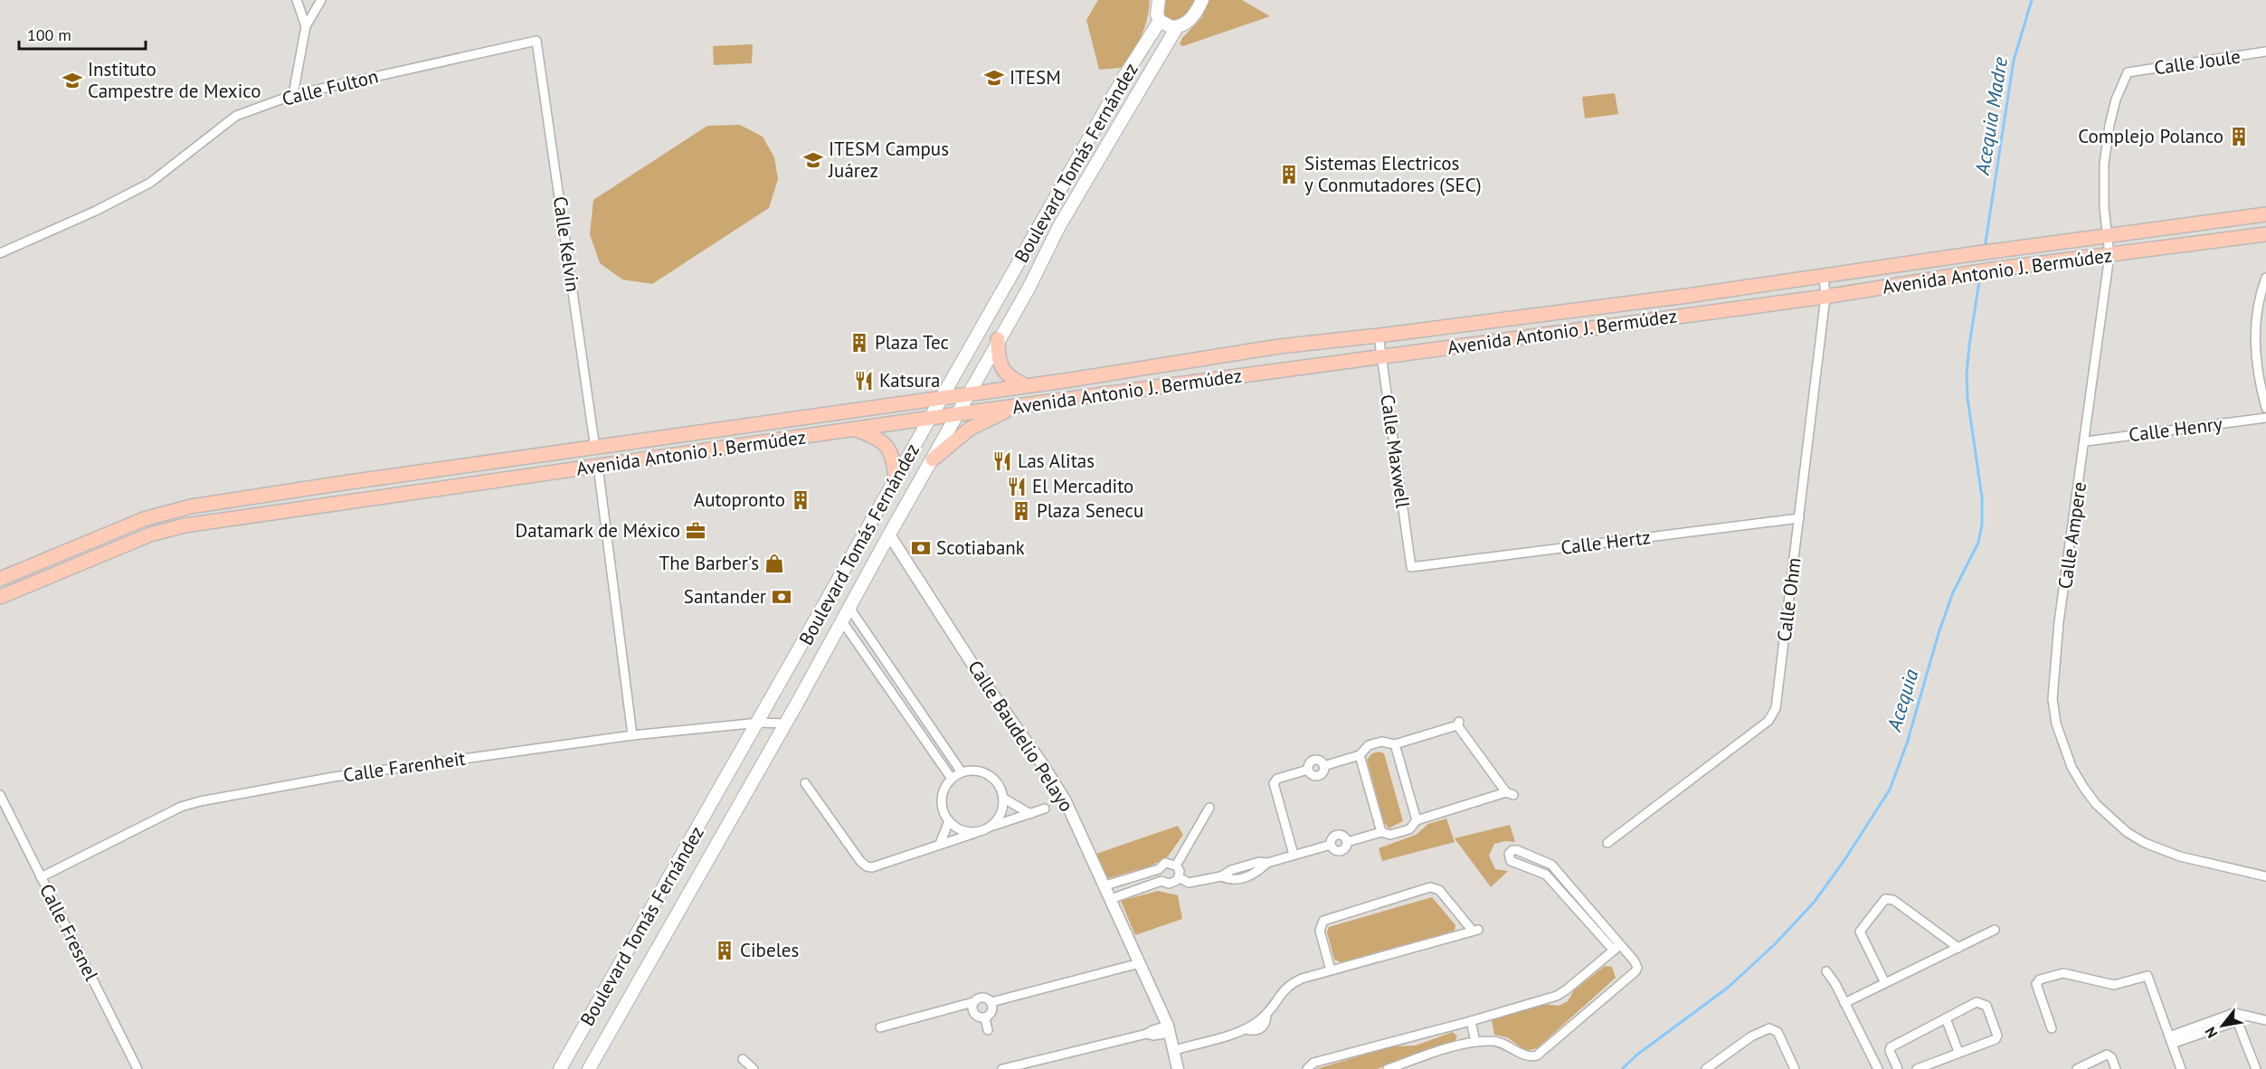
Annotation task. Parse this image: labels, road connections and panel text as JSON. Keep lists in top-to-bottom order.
{
  "streets": {
    "main road": ["Boulevard Tomás Fernández", "Avenida Antonio J. Bermúdez"],
    "street": [
      "Calle Joule",
      "Calle Fulton",
      "Calle Kelvin",
      "Calle Henry",
      "Calle Maxwell",
      "Calle Ampere",
      "Calle Hertz",
      "Calle Ohm",
      "Calle Baudelio Pelayo",
      "Calle Farenheit",
      "Calle Fresnel"
    ]
  },
  "crossings": [
    ["Calle Joule", "Calle Ampere"],
    ["Calle Fulton", "Calle Kelvin"],
    ["Boulevard Tomás Fernández", "Avenida Antonio J. Bermúdez"],
    ["Boulevard Tomás Fernández", "Calle Baudelio Pelayo"],
    ["Boulevard Tomás Fernández", "Calle Farenheit"],
    ["Calle Kelvin", "Avenida Antonio J. Bermúdez"],
    ["Avenida Antonio J. Bermúdez", "Calle Maxwell"],
    ["Avenida Antonio J. Bermúdez", "Calle Ampere"],
    ["Avenida Antonio J. Bermúdez", "Calle Ohm"],
    ["Calle Henry", "Calle Ampere"],
    ["Calle Maxwell", "Calle Hertz"],
    ["Calle Hertz", "Calle Ohm"],
    ["Calle Farenheit", "Calle Fresnel"]
  ],
  "water": ["Acequia Madre", "Acequia"],
  "places": {
    "school or university": ["ITESM", "Instituto Campestre de Mexico", "ITESM Campus Juárez"],
    "building": [
      "Complejo Polanco",
      "Sistemas Electricos y Conmutadores (SEC)",
      "Plaza Tec",
      "Autopronto",
      "Plaza Senecu",
      "Cibeles"
    ],
    "restaurant": ["Katsura", "Las Alitas", "El Mercadito"],
    "office": ["Datamark de México"],
    "bank": ["Scotiabank", "Santander"],
    "shop": ["The Barber's"]
  },
  "scale_bar": "100 m",
  "north": "bottom left"
}
